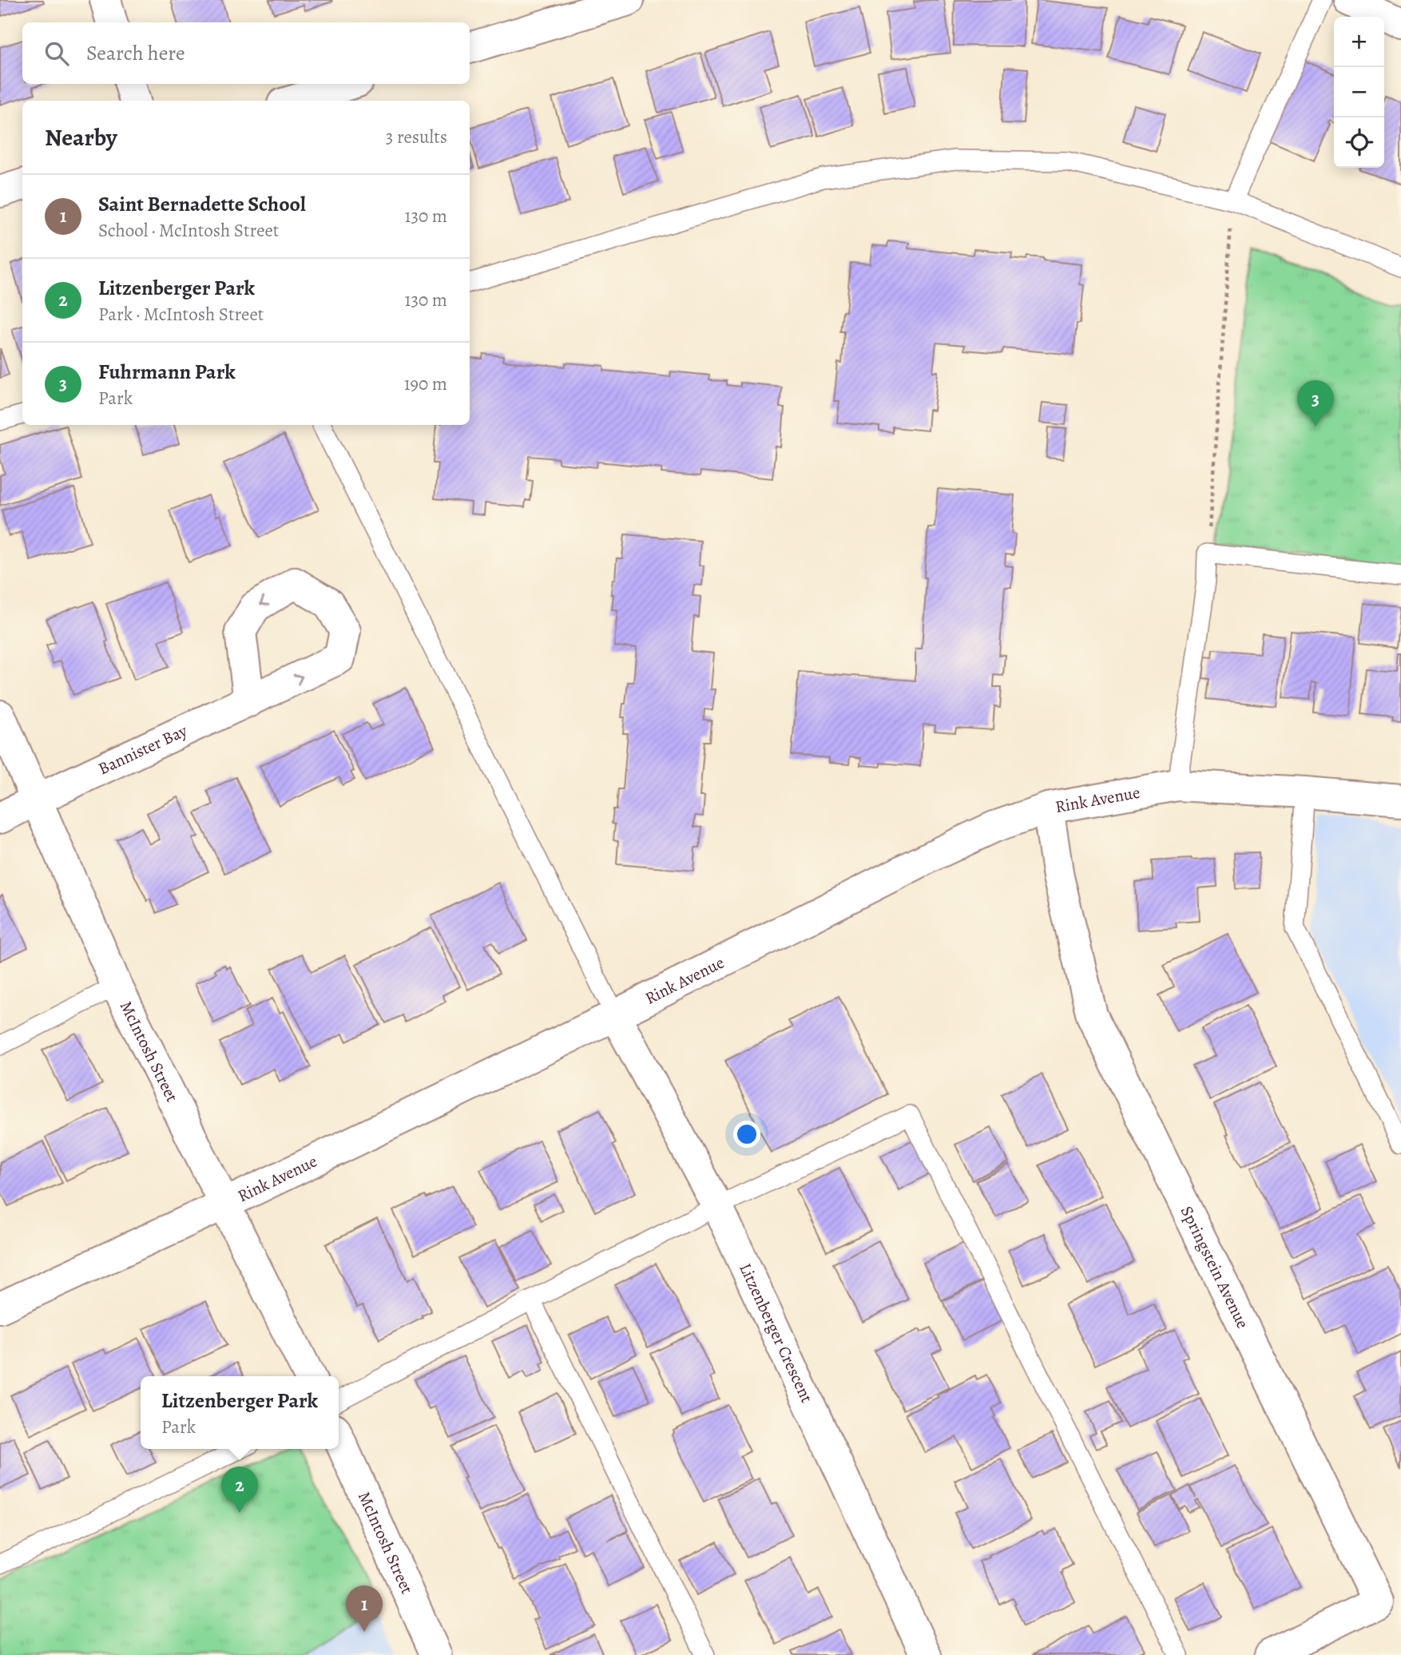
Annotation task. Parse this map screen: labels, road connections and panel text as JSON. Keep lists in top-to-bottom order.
{
  "streets": {
    "street": [
      "Bannister Bay",
      "Rink Avenue",
      "McIntosh Street",
      "Springstein Avenue",
      "Litzenberger Crescent"
    ]
  },
  "crossings": [
    ["Bannister Bay", "McIntosh Street"],
    ["Rink Avenue", "McIntosh Street"],
    ["Rink Avenue", "Springstein Avenue"],
    ["Rink Avenue", "Litzenberger Crescent"]
  ],
  "page": {
    "map_buttons": ["+", "−"],
    "search": "Search here",
    "heading": ["Nearby", "3 results"],
    "list": [
      {
        "mark": "1",
        "name": "Saint Bernadette School",
        "note": "School · McIntosh Street",
        "value": "130 m"
      },
      {
        "mark": "2",
        "name": "Litzenberger Park",
        "note": "Park · McIntosh Street",
        "value": "130 m"
      },
      {
        "mark": "3",
        "name": "Fuhrmann Park",
        "note": "Park",
        "value": "190 m"
      }
    ],
    "pins": ["3", "2", "1"],
    "popup": ["Litzenberger Park", "Park"]
  }
}
